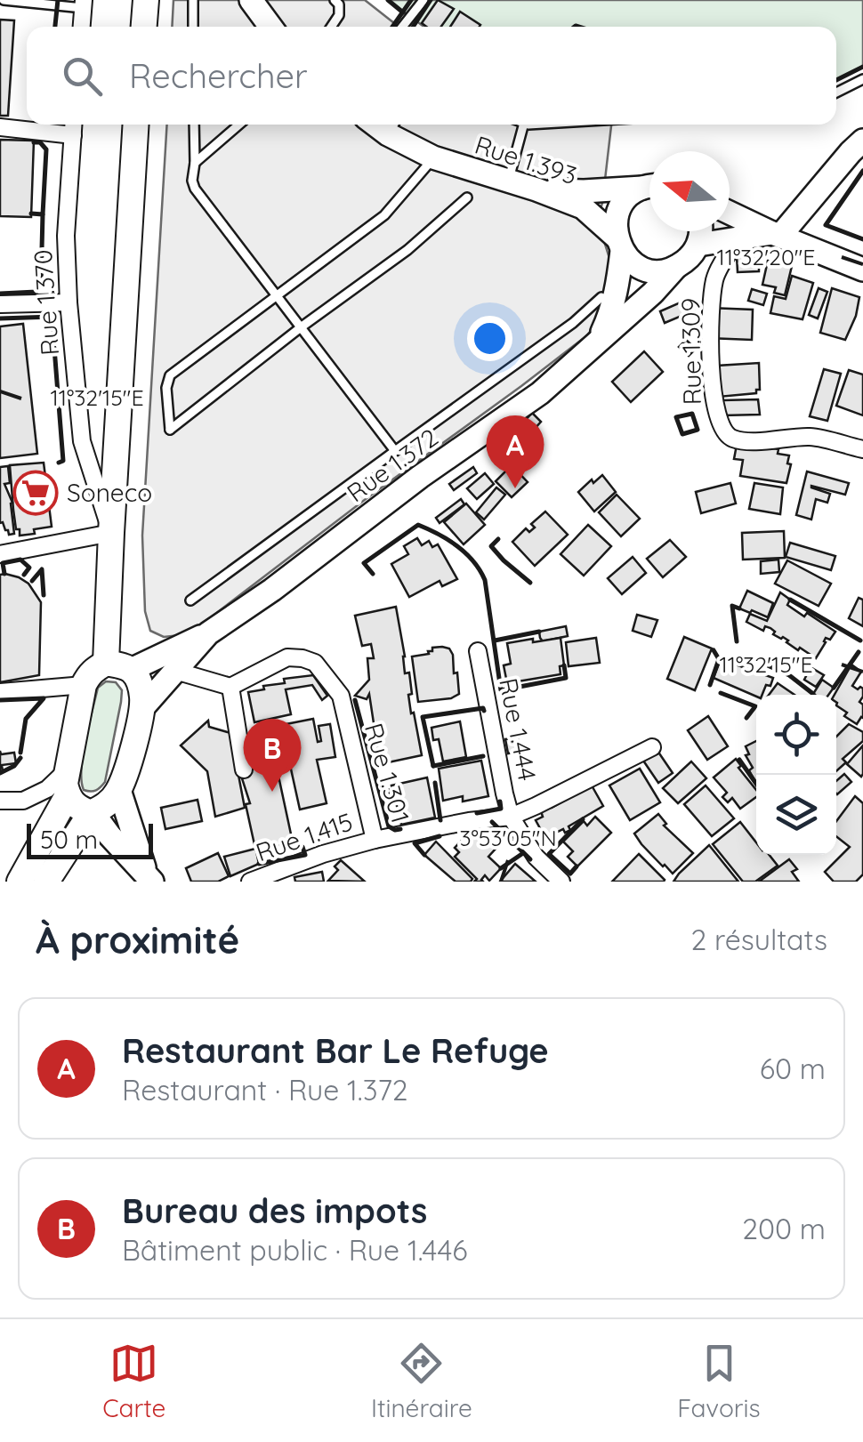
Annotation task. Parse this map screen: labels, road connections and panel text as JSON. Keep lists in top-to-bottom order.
{
  "streets": {
    "main road": ["Rue 1.393", "Rue 1.372"],
    "street": [
      "Rue 1.370",
      "Rue 1.309",
      "Rue 1.444",
      "Rue 1.301",
      "Rue 1.415"
    ]
  },
  "crossings": [
    ["Rue 1.393", "Rue 1.372"],
    ["Rue 1.444", "Rue 1.301"],
    ["Rue 1.301", "Rue 1.415"]
  ],
  "places": {
    "supermarket": ["Soneco"]
  },
  "scale_bar": "50 m",
  "north": "left",
  "page": {
    "search": "Rechercher",
    "pins": ["A", "B"],
    "scale": "50 m",
    "heading": ["À proximité", "2 résultats"],
    "list": [
      {
        "mark": "A",
        "name": "Restaurant Bar Le Refuge",
        "note": "Restaurant · Rue 1.372",
        "value": "60 m"
      },
      {
        "mark": "B",
        "name": "Bureau des impots",
        "note": "Bâtiment public · Rue 1.446",
        "value": "200 m"
      }
    ],
    "nav": ["Carte", "Itinéraire", "Favoris"]
  },
  "coordinates": ["11°32'20\"E", "11°32'15\"E", "3°53'05\"N"]
}
